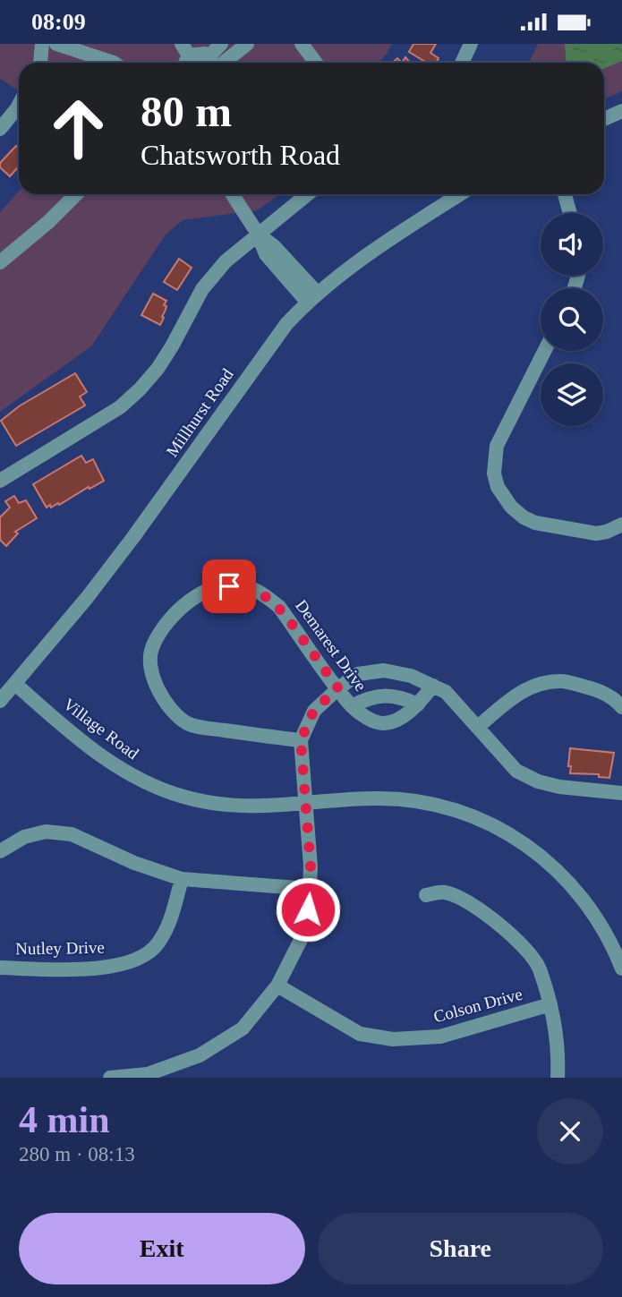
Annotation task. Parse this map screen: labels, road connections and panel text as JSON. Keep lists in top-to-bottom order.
{
  "streets": {
    "street": [
      "Millhurst Road",
      "Demarest Drive",
      "Village Road",
      "Nutley Drive",
      "Colson Drive"
    ]
  },
  "crossings": [
    ["Millhurst Road", "Village Road"]
  ],
  "page": {
    "status": "08:09",
    "turn": ["80 m", "Chatsworth Road"],
    "heading": ["4 min", "280 m · 08:13"],
    "buttons": ["Exit", "Share"]
  }
}
